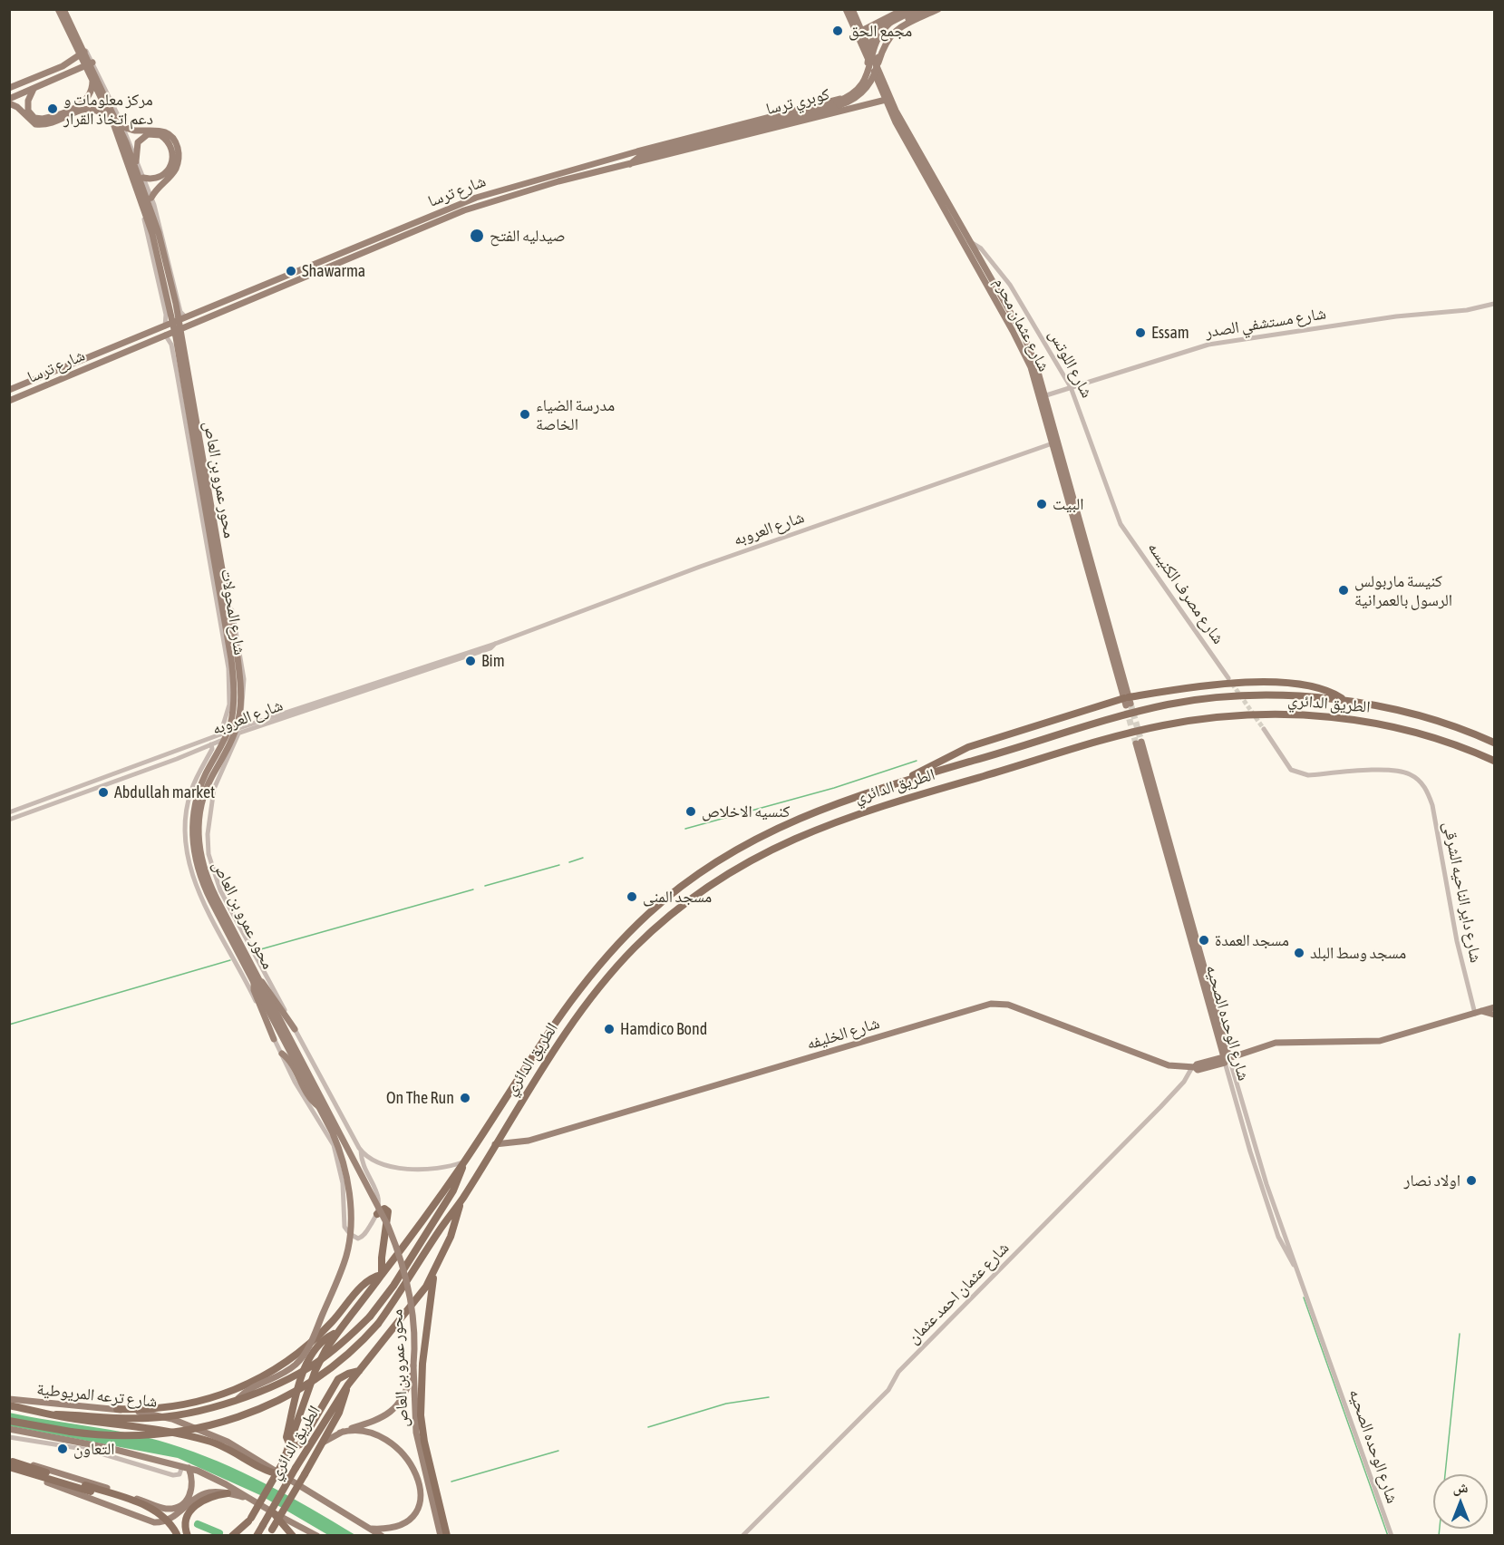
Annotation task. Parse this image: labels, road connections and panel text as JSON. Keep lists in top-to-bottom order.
{
  "streets": {
    "highway": ["الطريق الدائري"],
    "main road": [
      "كوبري ترسا",
      "شارع ترسا",
      "شارع عثمان محرم",
      "محور عمرو بن العاص",
      "شارع الوحده الصحيه",
      "شارع الخليفه",
      "شارع ترعه المريوطية"
    ],
    "street": [
      "شارع مستشفي الصدر",
      "شارع اللوتس",
      "شارع العروبه",
      "شارع مصرف الكنيسه",
      "شارع المحولات",
      "شارع داير الناحيه الشرقى",
      "شارع عثمان احمد عثمان"
    ]
  },
  "crossings": [
    ["كوبري ترسا", "شارع ترسا"],
    ["شارع ترسا", "شارع عثمان محرم"],
    ["شارع ترسا", "شارع المحولات"],
    ["شارع مستشفي الصدر", "شارع عثمان محرم"],
    ["شارع مستشفي الصدر", "شارع اللوتس"],
    ["شارع عثمان محرم", "شارع اللوتس"],
    ["شارع عثمان محرم", "شارع العروبه"],
    ["شارع اللوتس", "شارع مصرف الكنيسه"],
    ["محور عمرو بن العاص", "الطريق الدائري"],
    ["شارع العروبه", "شارع المحولات"],
    ["الطريق الدائري", "شارع الخليفه"],
    ["شارع داير الناحيه الشرقى", "شارع الخليفه"],
    ["شارع الوحده الصحيه", "شارع الخليفه"],
    ["شارع الخليفه", "شارع عثمان احمد عثمان"]
  ],
  "places": [
    "مجمع الحق",
    "مركز معلومات و دعم اتخاذ القرار",
    "صيدليه الفتح",
    "Shawarma",
    "Essam",
    "مدرسة الضياء الخاصة",
    "البيت",
    "كنيسة ماربولس الرسول بالعمرانية",
    "Bim",
    "Abdullah market",
    "كنسيه الاخلاص",
    "مسجد المنى",
    "مسجد العمدة",
    "مسجد وسط البلد",
    "Hamdico Bond",
    "On The Run",
    "اولاد نصار",
    "التعاون"
  ],
  "north": "top"
}
